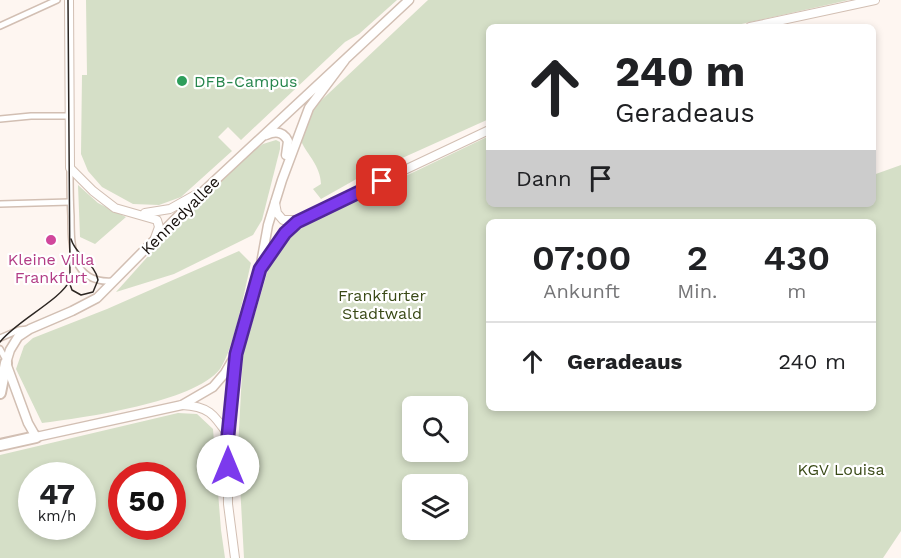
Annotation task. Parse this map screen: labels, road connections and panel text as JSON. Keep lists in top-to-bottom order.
{
  "streets": {
    "main road": ["Kennedyallee"]
  },
  "parks": ["Frankfurter Stadtwald", "KGV Louisa"],
  "places": ["DFB-Campus", "Kleine Villa Frankfurt"],
  "page": {
    "turn": ["240 m", "Geradeaus"],
    "then": "Dann",
    "eta": [
      "07:00",
      "Ankunft",
      "2",
      "Min.",
      "430",
      "m"
    ],
    "list": [
      {
        "name": "Geradeaus",
        "value": "240 m"
      }
    ],
    "speed": "47 km/h",
    "limit": "50"
  }
}
